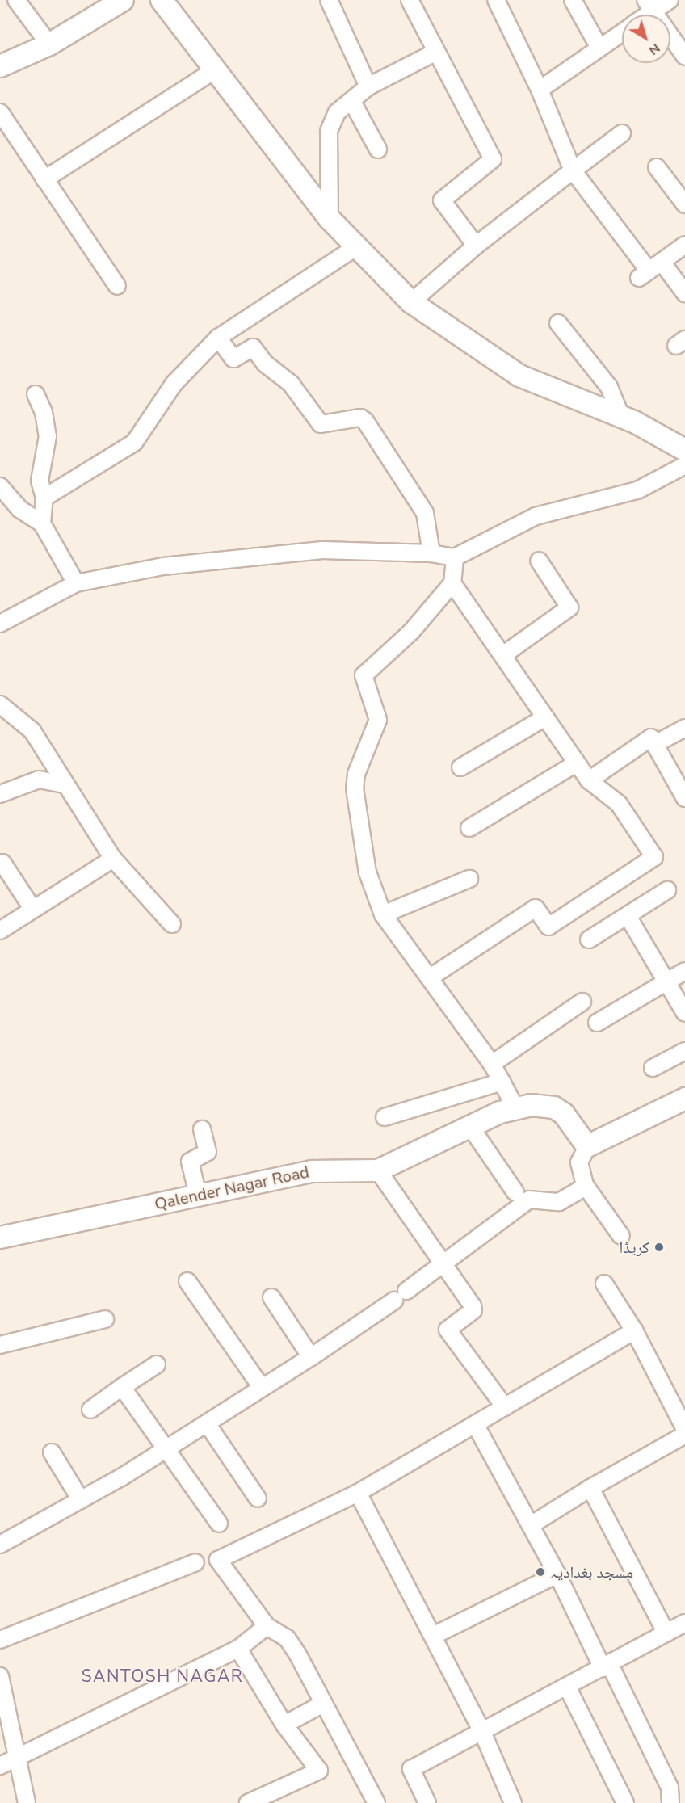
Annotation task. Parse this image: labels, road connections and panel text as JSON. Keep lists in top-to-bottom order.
{
  "streets": {
    "street": ["Qalender Nagar Road"]
  },
  "districts": ["SANTOSH NAGAR"],
  "places": ["کریڈا", "مسجد بغدادیہ"],
  "north": "bottom right"
}
